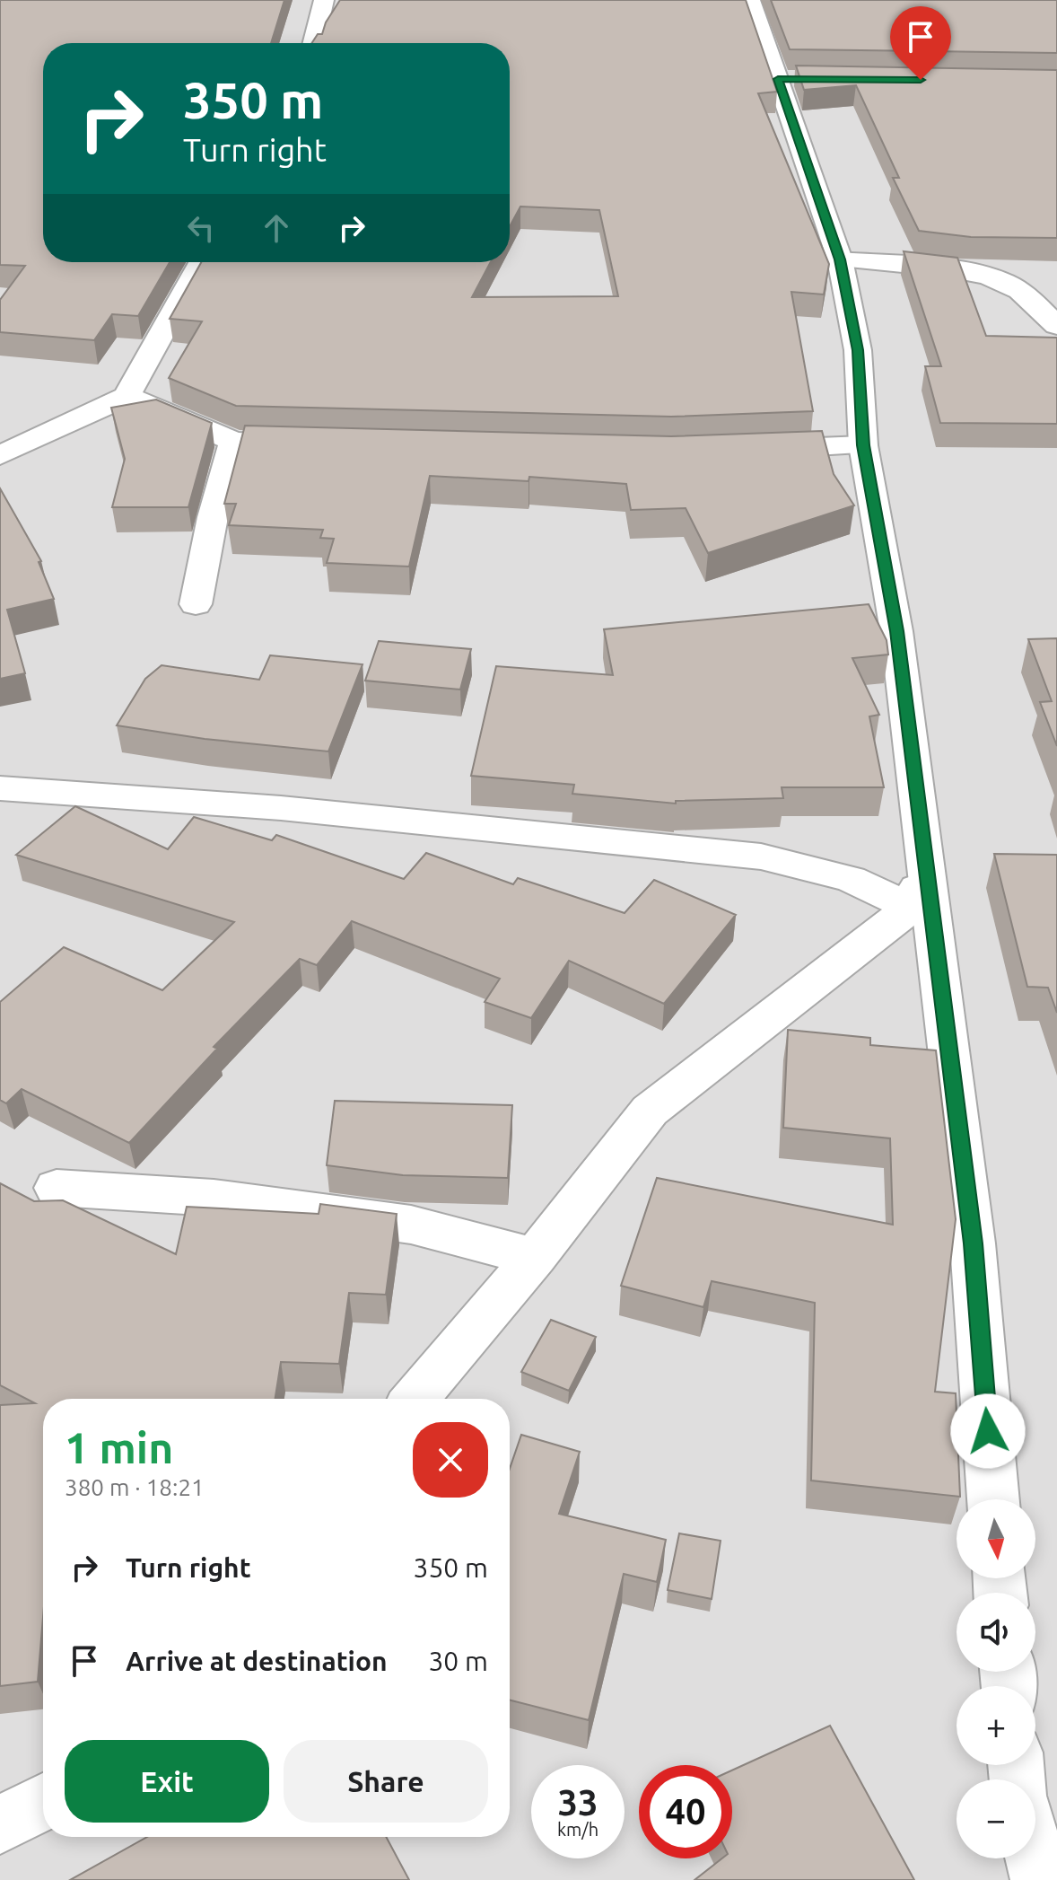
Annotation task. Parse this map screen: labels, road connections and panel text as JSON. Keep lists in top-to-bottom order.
{
  "north": "bottom",
  "page": {
    "turn": ["350 m", "Turn right"],
    "heading": ["1 min", "380 m · 18:21"],
    "map_buttons": ["+", "−"],
    "list": [
      {
        "name": "Turn right",
        "value": "350 m"
      },
      {
        "name": "Arrive at destination",
        "value": "30 m"
      }
    ],
    "buttons": ["Exit", "Share"],
    "speed": "33 km/h",
    "limit": "40"
  }
}
